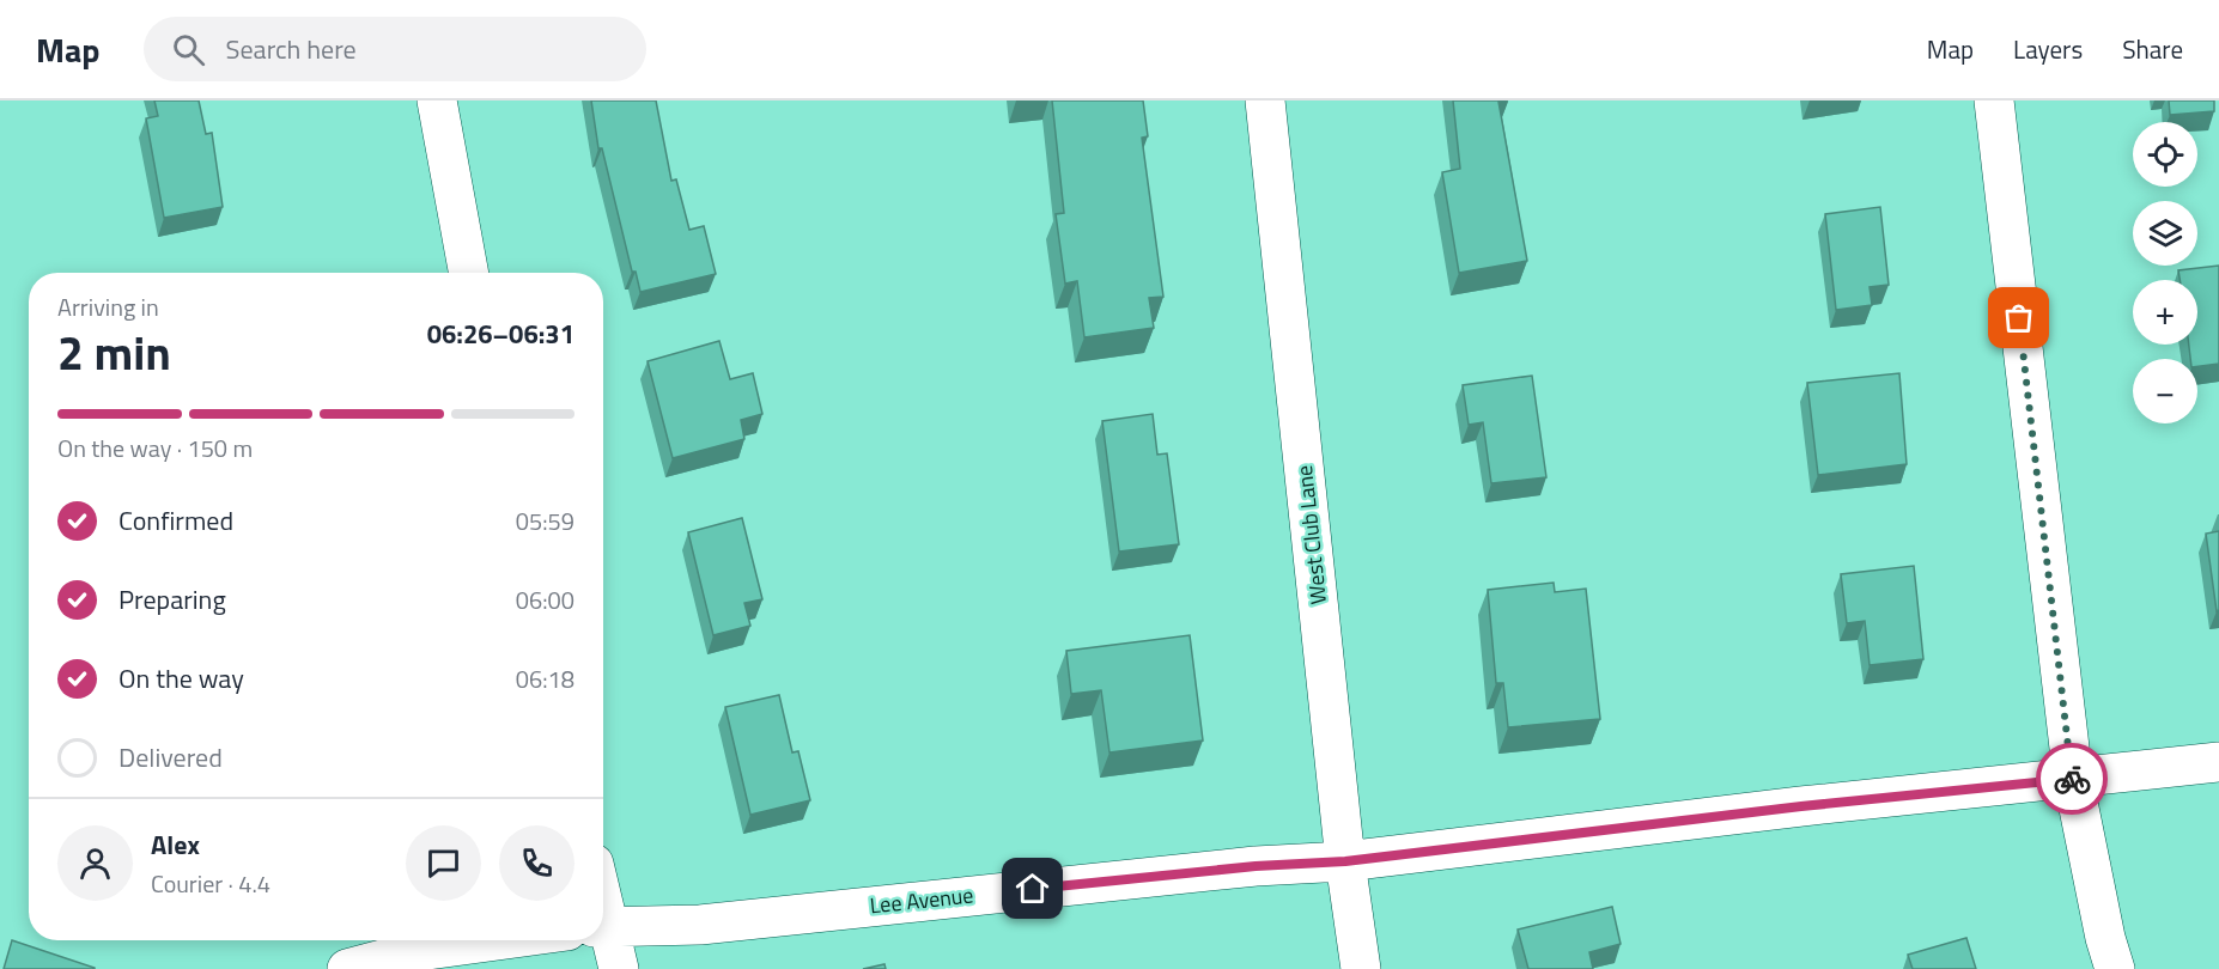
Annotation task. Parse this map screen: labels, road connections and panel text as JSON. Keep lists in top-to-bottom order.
{
  "streets": {
    "street": ["West Club Lane", "Lee Avenue"]
  },
  "crossings": [
    ["West Club Lane", "Lee Avenue"]
  ],
  "page": {
    "header": "Map",
    "search": "Search here",
    "nav": ["Map", "Layers", "Share"],
    "map_buttons": ["+", "−"],
    "heading": ["2 min", "Arriving in", "06:26–06:31"],
    "panel": ["Alex", "Courier · 4.4"],
    "bar": "On the way · 150 m",
    "list": [
      ["Confirmed", "05:59"],
      ["Preparing", "06:00"],
      ["On the way", "06:18"],
      "Delivered"
    ]
  }
}
